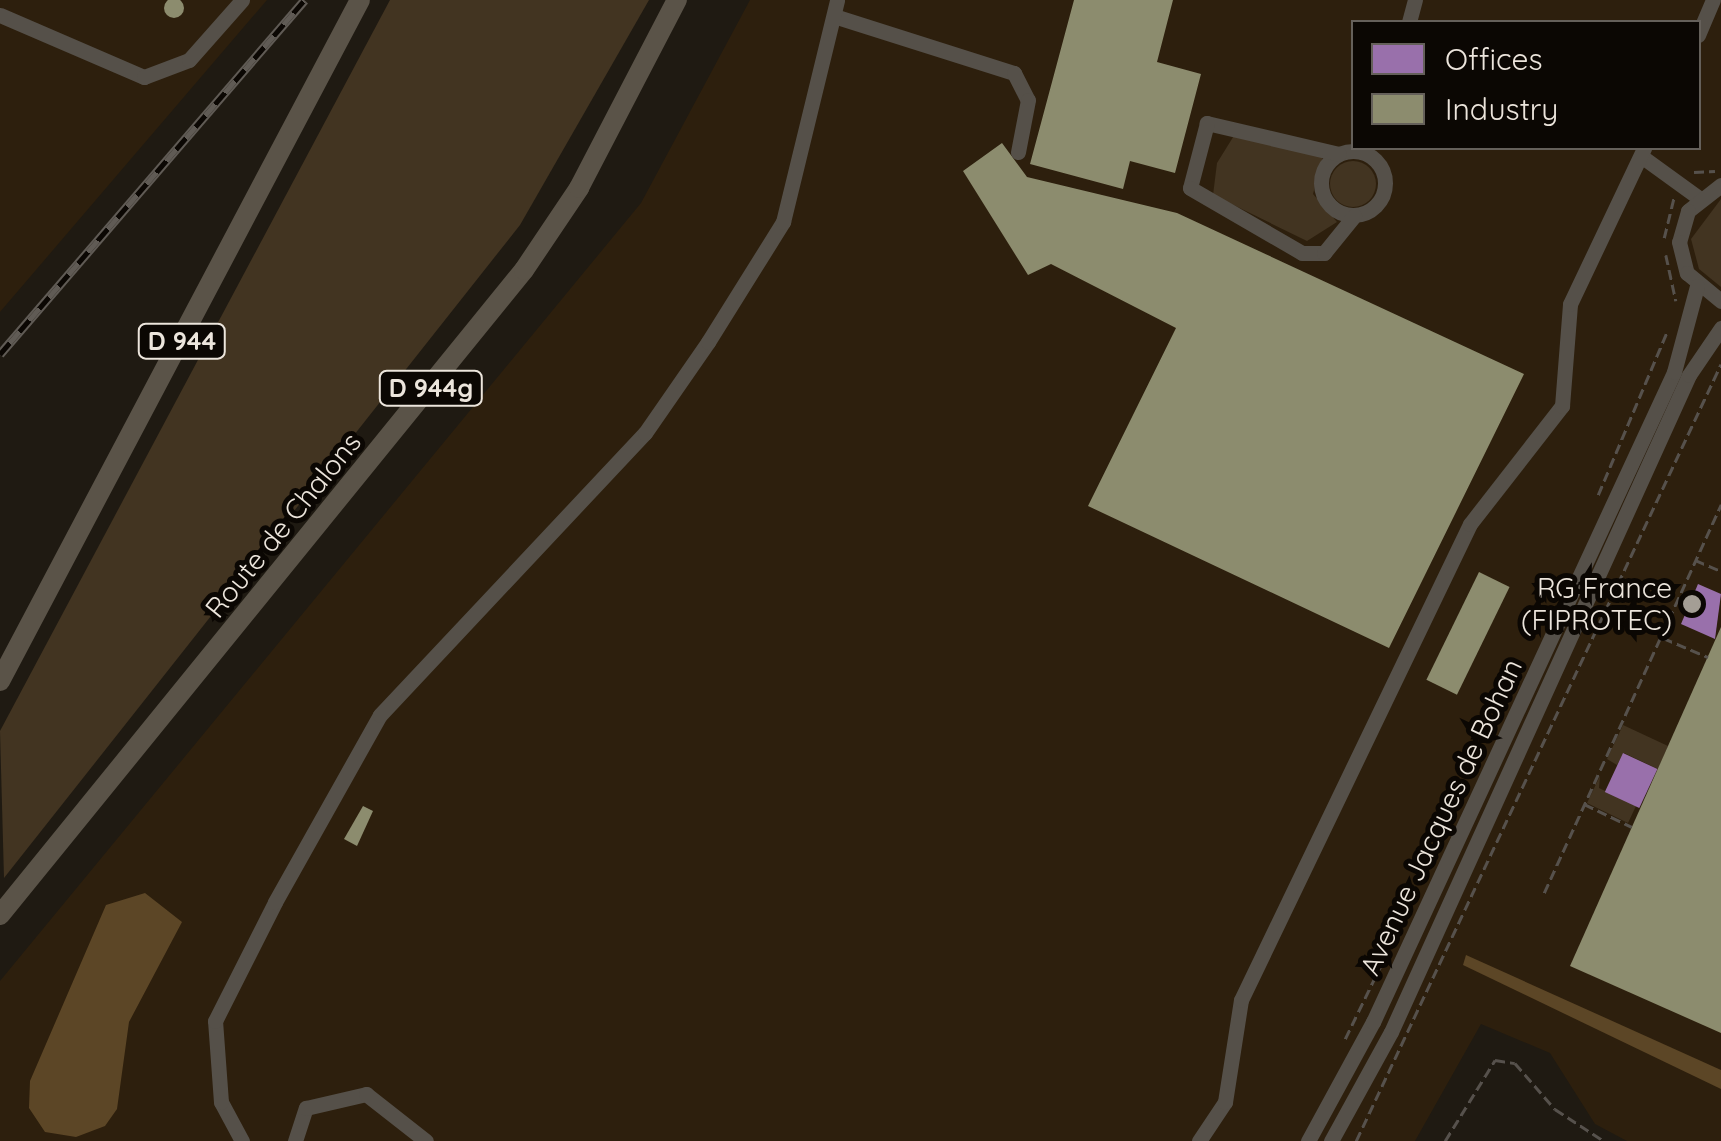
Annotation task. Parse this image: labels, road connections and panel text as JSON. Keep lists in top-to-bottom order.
{
  "streets": {
    "main road": ["D 944", "D 944g", "Route de Chalons"],
    "street": ["Avenue Jacques de Bohan"]
  },
  "places": ["RG France (FIPROTEC)"],
  "legend": ["Offices", "Industry"]
}
